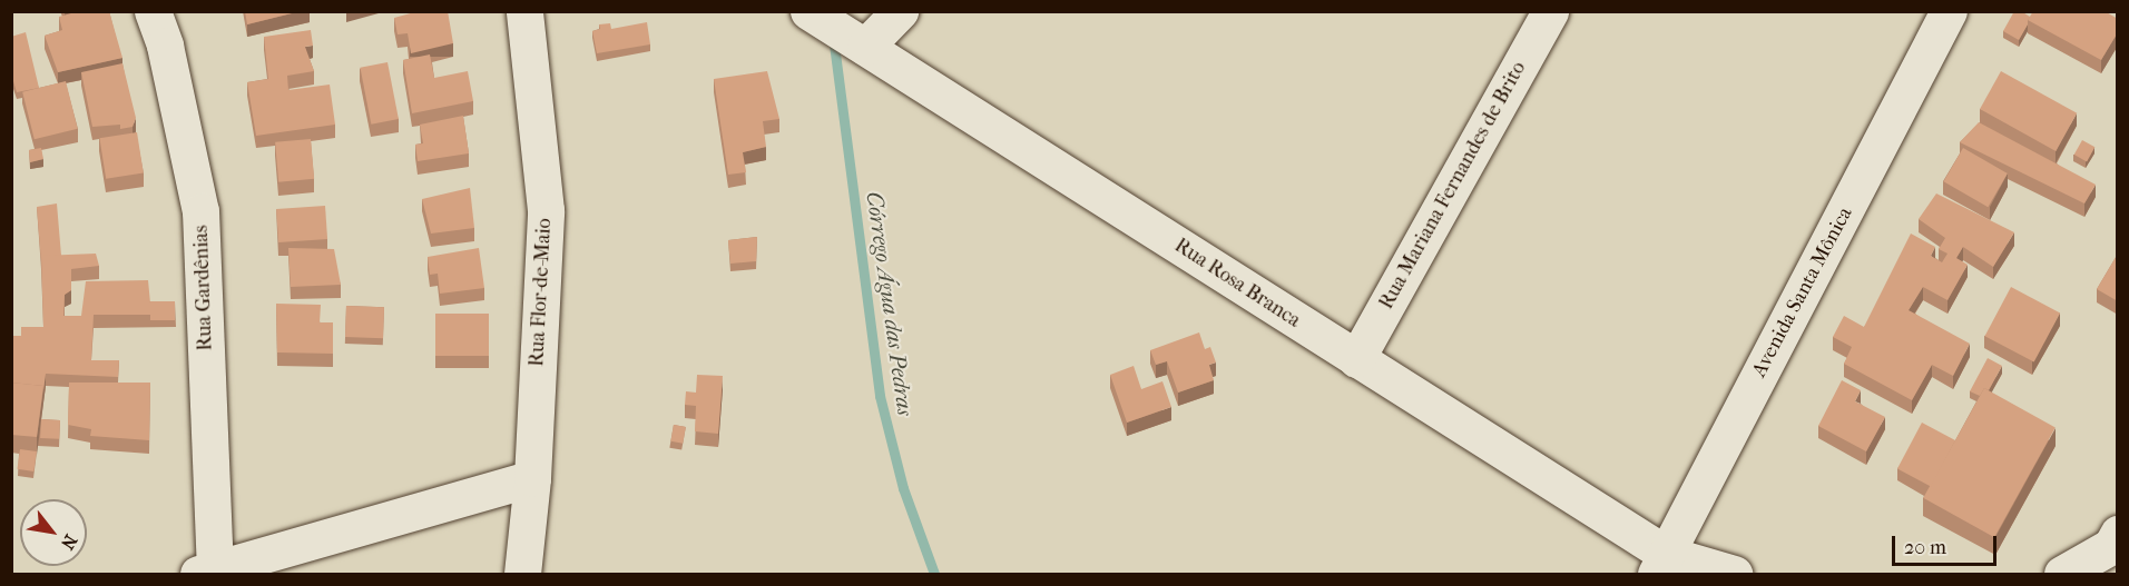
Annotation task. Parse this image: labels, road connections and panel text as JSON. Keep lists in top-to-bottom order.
{
  "streets": {
    "street": [
      "Rua Mariana Fernandes de Brito",
      "Rua Rosa Branca",
      "Rua Gardênias",
      "Rua Flor-de-Maio",
      "Avenida Santa Mônica"
    ]
  },
  "crossings": [
    ["Rua Mariana Fernandes de Brito", "Rua Rosa Branca"],
    ["Rua Rosa Branca", "Avenida Santa Mônica"]
  ],
  "water": ["Córrego Água das Pedras"],
  "scale_bar": "20 m",
  "north": "bottom right"
}
